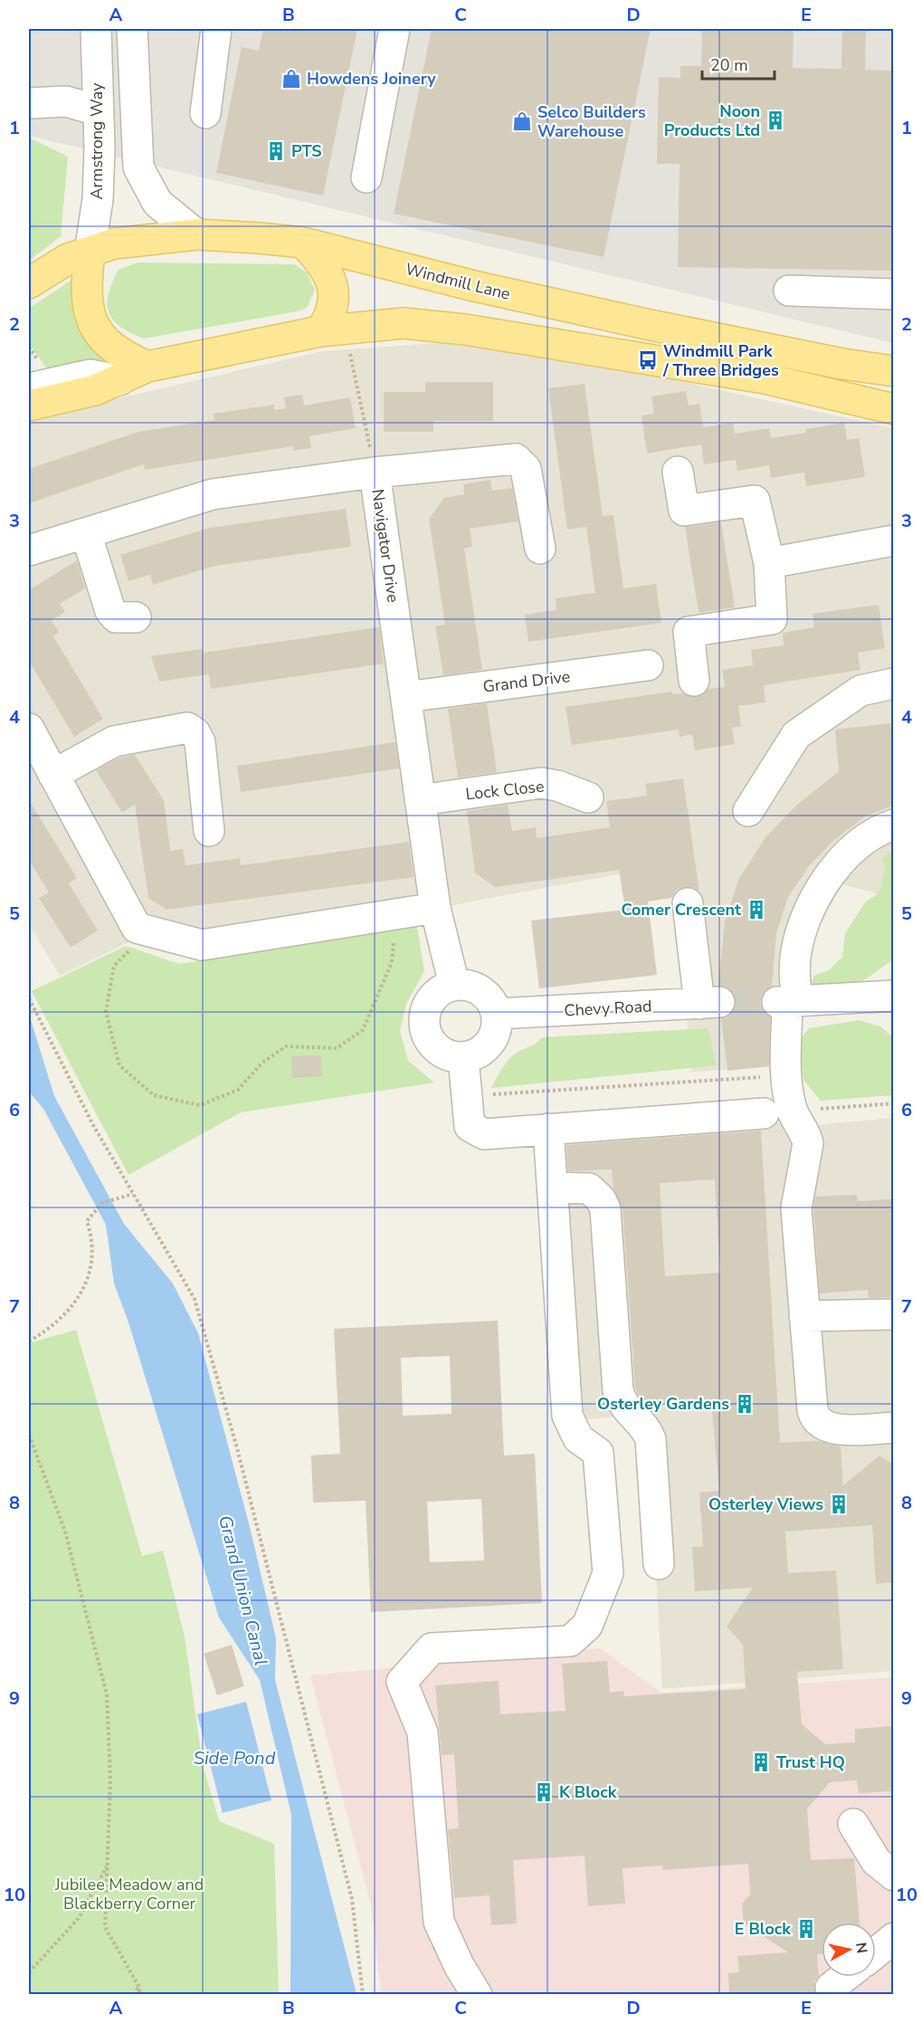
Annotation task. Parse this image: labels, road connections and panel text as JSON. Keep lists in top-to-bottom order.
{
  "streets": {
    "main road": ["Windmill Lane"],
    "street": [
      "Armstrong Way",
      "Navigator Drive",
      "Grand Drive",
      "Lock Close",
      "Chevy Road"
    ]
  },
  "crossings": [
    ["Armstrong Way", "Windmill Lane"],
    ["Navigator Drive", "Grand Drive"],
    ["Navigator Drive", "Lock Close"],
    ["Navigator Drive", "Chevy Road"]
  ],
  "water": ["Grand Union Canal", "Side Pond"],
  "parks": ["Jubilee Meadow and Blackberry Corner"],
  "places": {
    "shop": ["Howdens Joinery", "Selco Builders Warehouse"],
    "building": [
      "Noon Products Ltd",
      "PTS",
      "Comer Crescent",
      "Osterley Gardens",
      "Osterley Views",
      "Trust HQ",
      "K Block",
      "E Block"
    ],
    "bus stop": ["Windmill Park / Three Bridges"]
  },
  "scale_bar": "20 m",
  "north": "right",
  "grid": {
    "columns": [
      "A",
      "B",
      "C",
      "D",
      "E"
    ],
    "rows": [
      "1",
      "2",
      "3",
      "4",
      "5",
      "6",
      "7",
      "8",
      "9",
      "10"
    ]
  }
}
